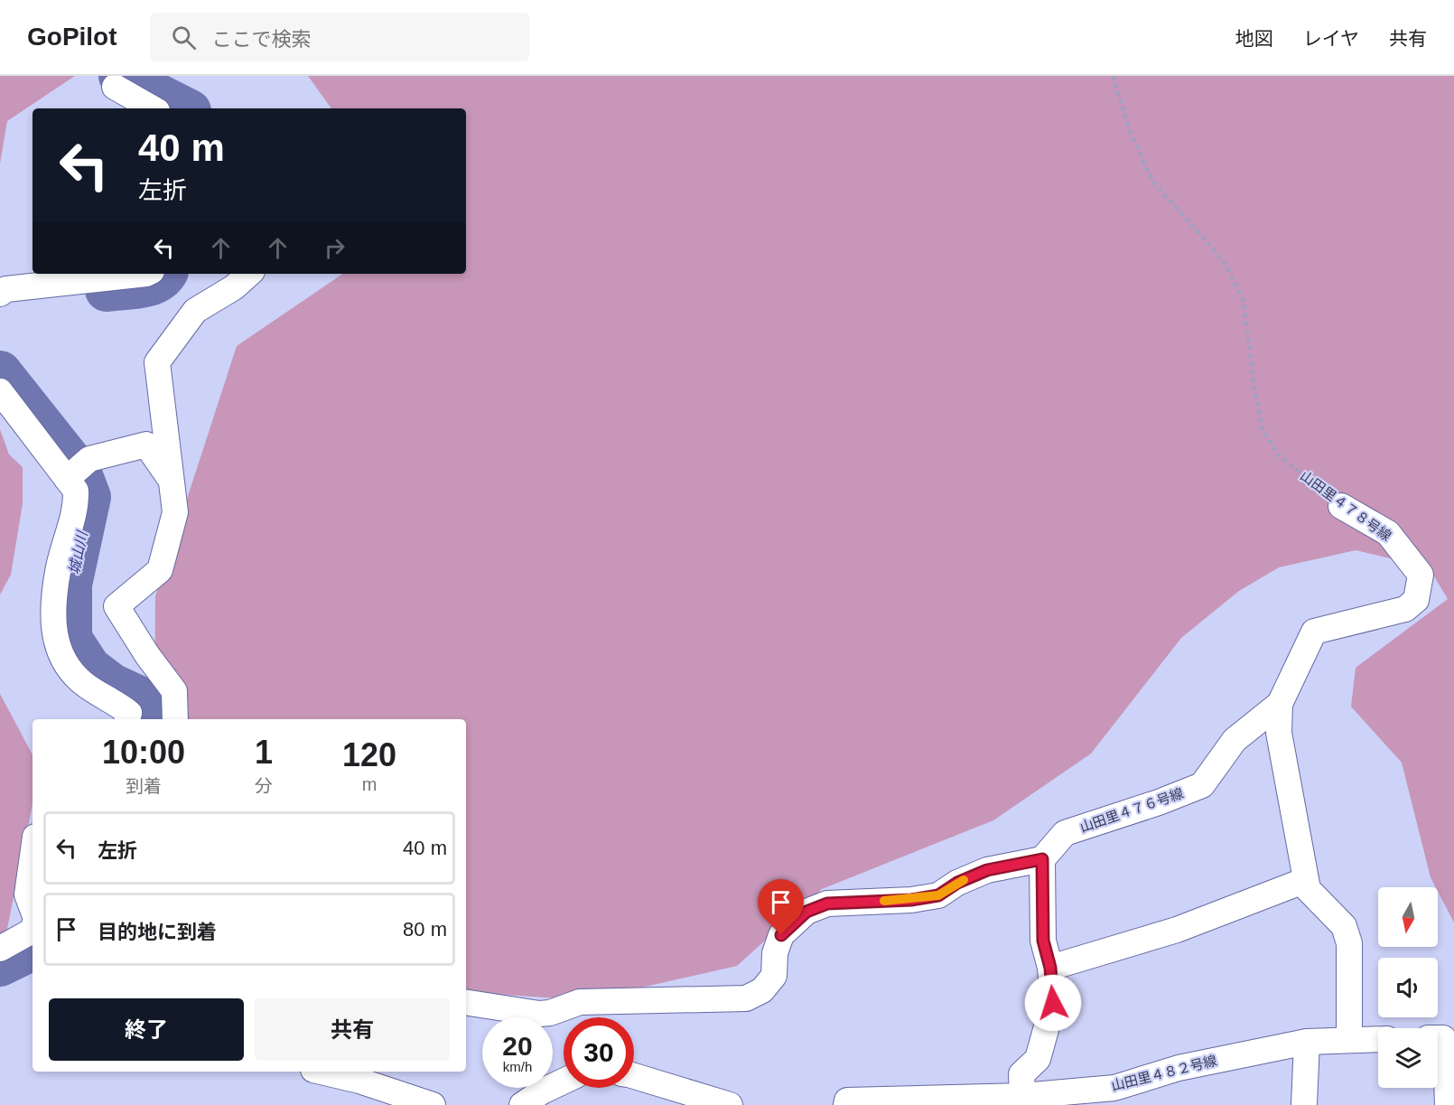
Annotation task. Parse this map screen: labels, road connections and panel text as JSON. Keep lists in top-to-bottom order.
{
  "streets": {
    "street": ["山田里４７８号線", "山田里４７６号線", "山田里４８２号線"]
  },
  "crossings": [
    ["山田里４７８号線", "山田里４７６号線"],
    ["山田里４７８号線", "山田里４８２号線"]
  ],
  "water": ["城山川"],
  "north": "bottom",
  "page": {
    "header": "GoPilot",
    "search": "ここで検索",
    "nav": ["地図", "レイヤ", "共有"],
    "turn": ["40 m", "左折"],
    "eta": [
      "10:00",
      "到着",
      "1",
      "分",
      "120",
      "m"
    ],
    "list": [
      {
        "name": "左折",
        "value": "40 m"
      },
      {
        "name": "目的地に到着",
        "value": "80 m"
      }
    ],
    "buttons": ["終了", "共有"],
    "speed": "20 km/h",
    "limit": "30"
  }
}
